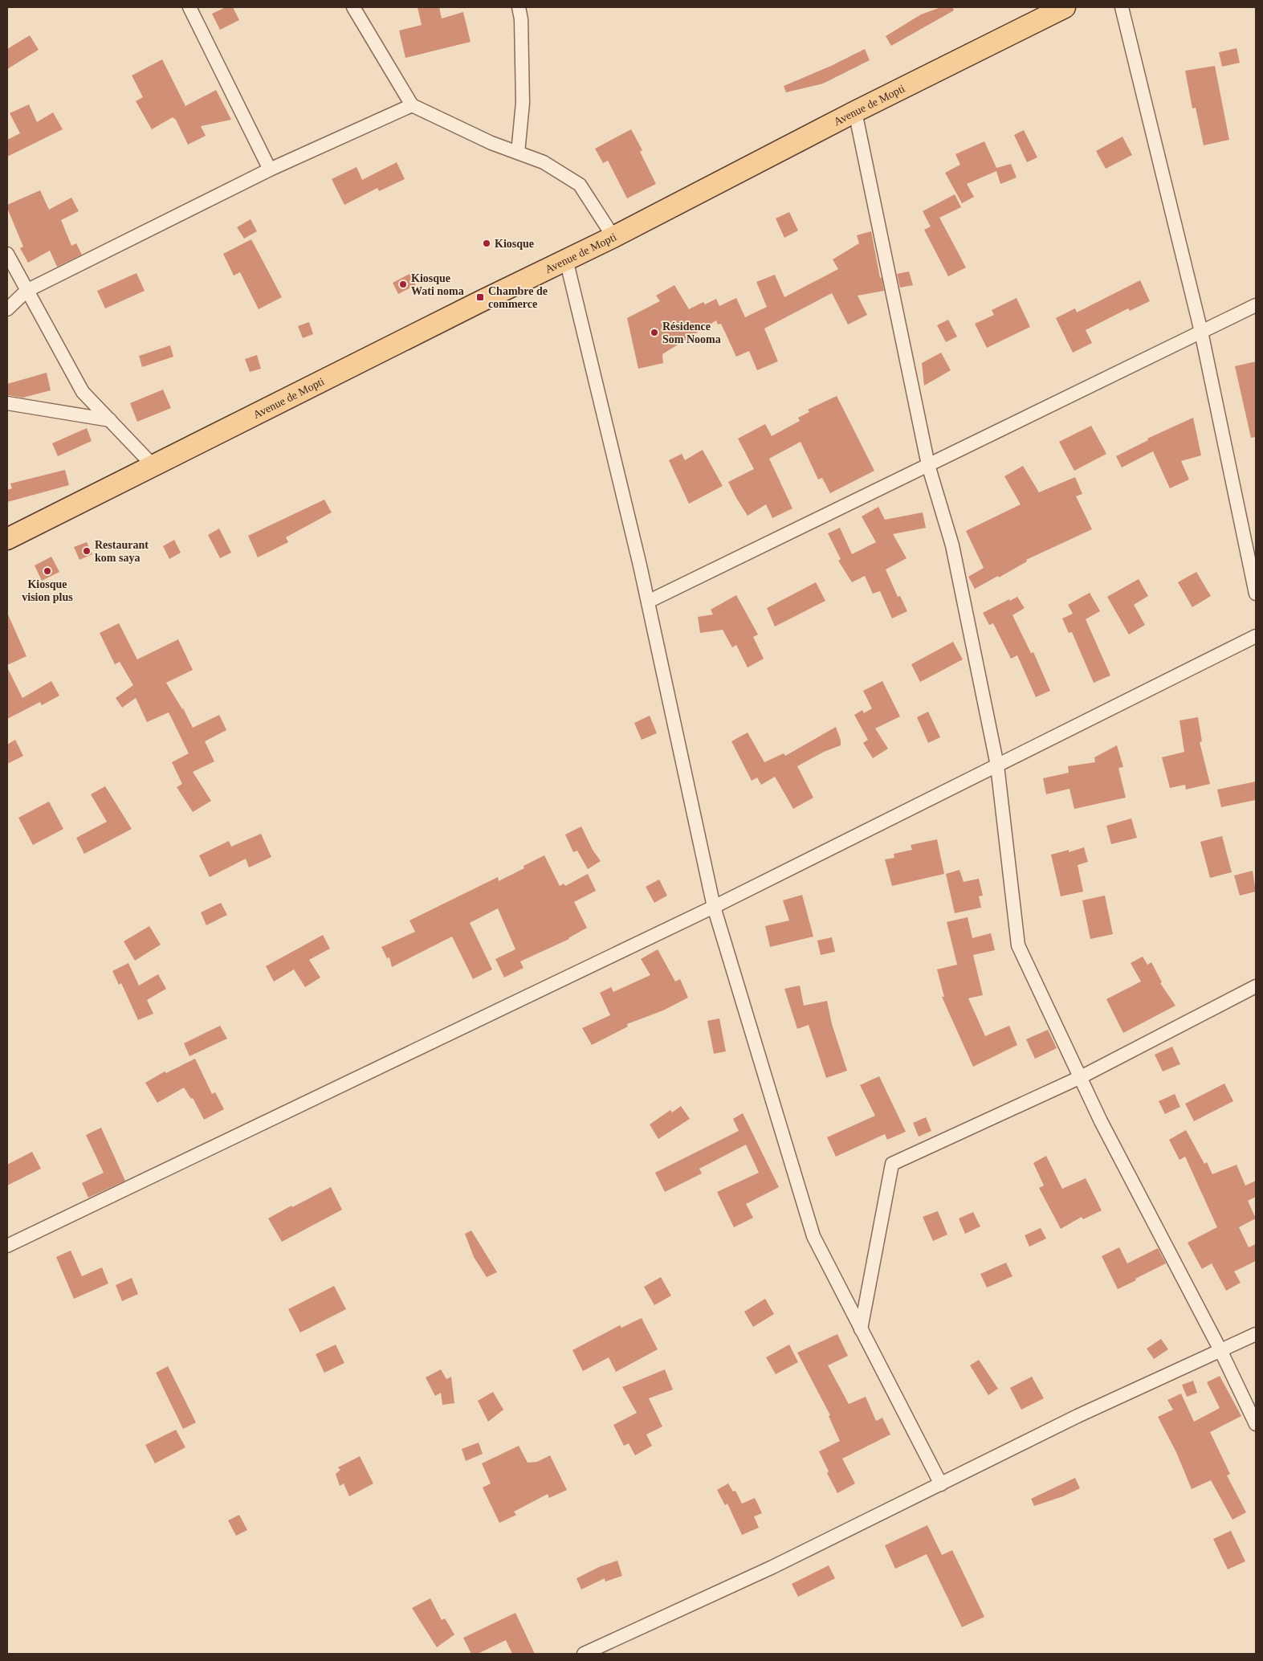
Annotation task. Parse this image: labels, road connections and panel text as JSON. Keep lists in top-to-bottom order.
{
  "streets": {
    "main road": ["Avenue de Mopti"]
  },
  "places": {
    "other": [
      "Kiosque",
      "Kiosque Wati noma",
      "Résidence Som Nooma",
      "Restaurant kom saya",
      "Kiosque vision plus"
    ],
    "transit": ["Chambre de commerce"]
  }
}
